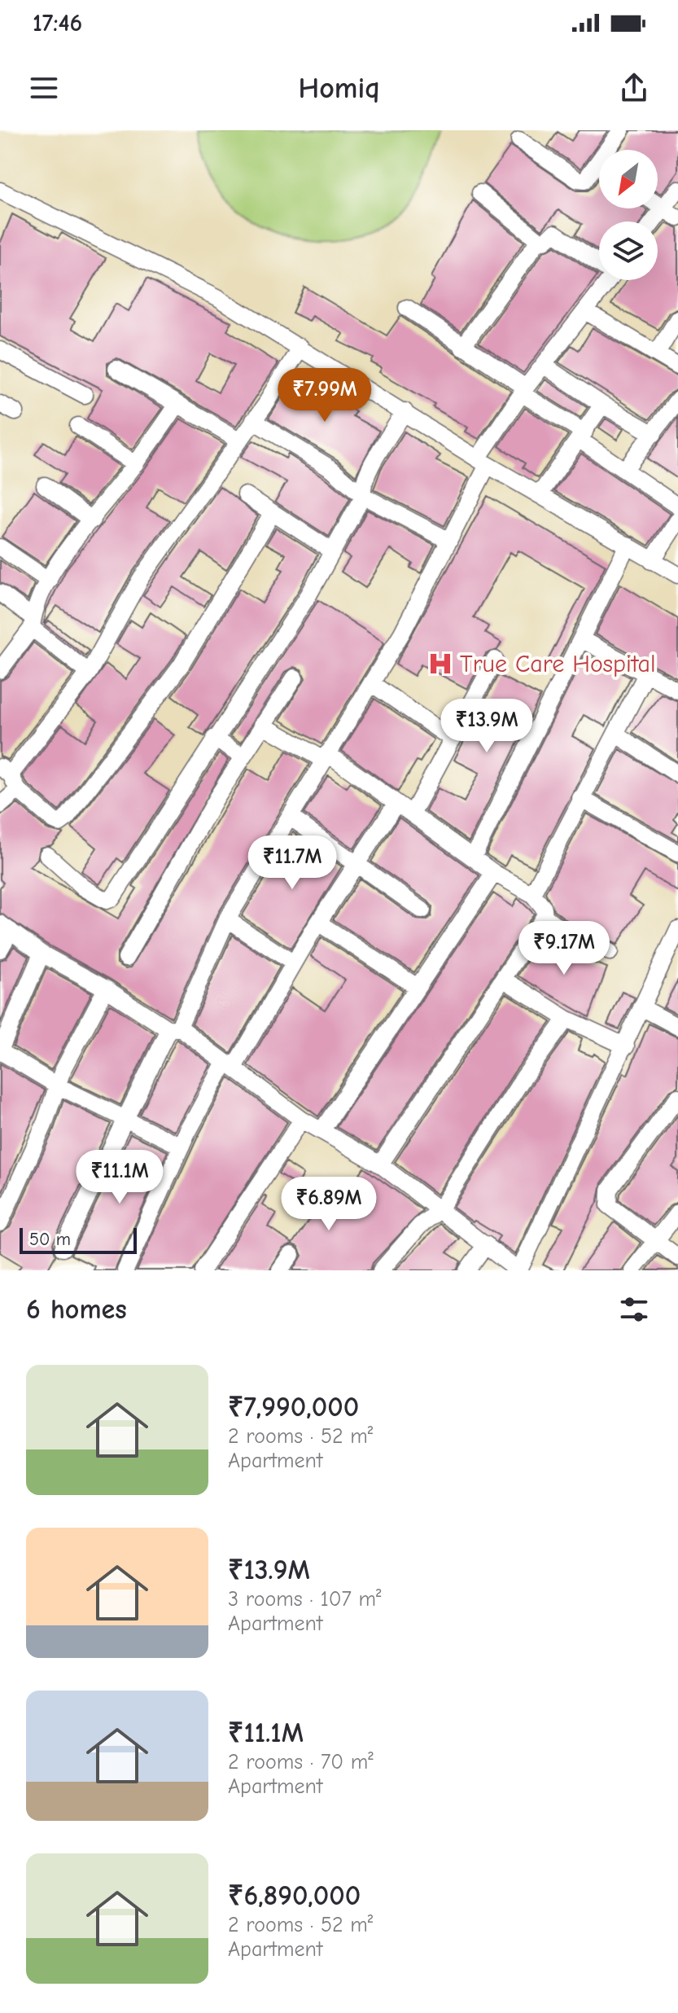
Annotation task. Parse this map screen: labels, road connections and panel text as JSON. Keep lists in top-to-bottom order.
{
  "places": {
    "hospital": ["True Care Hospital"]
  },
  "scale_bar": "50 m",
  "north": "bottom left",
  "page": {
    "status": "17:46",
    "header": "Homiq",
    "price": [
      "₹7.99M",
      "₹13.9M",
      "₹11.7M",
      "₹9.17M",
      "₹11.1M",
      "₹6.89M"
    ],
    "scale": "50 m",
    "heading": "6 homes",
    "list": [
      {
        "name": "₹7,990,000",
        "note": "2 rooms · 52 m² · Apartment"
      },
      {
        "name": "₹13.9M",
        "note": "3 rooms · 107 m² · Apartment"
      },
      {
        "name": "₹11.1M",
        "note": "2 rooms · 70 m² · Apartment"
      },
      {
        "name": "₹6,890,000",
        "note": "2 rooms · 52 m² · Apartment"
      }
    ]
  }
}
